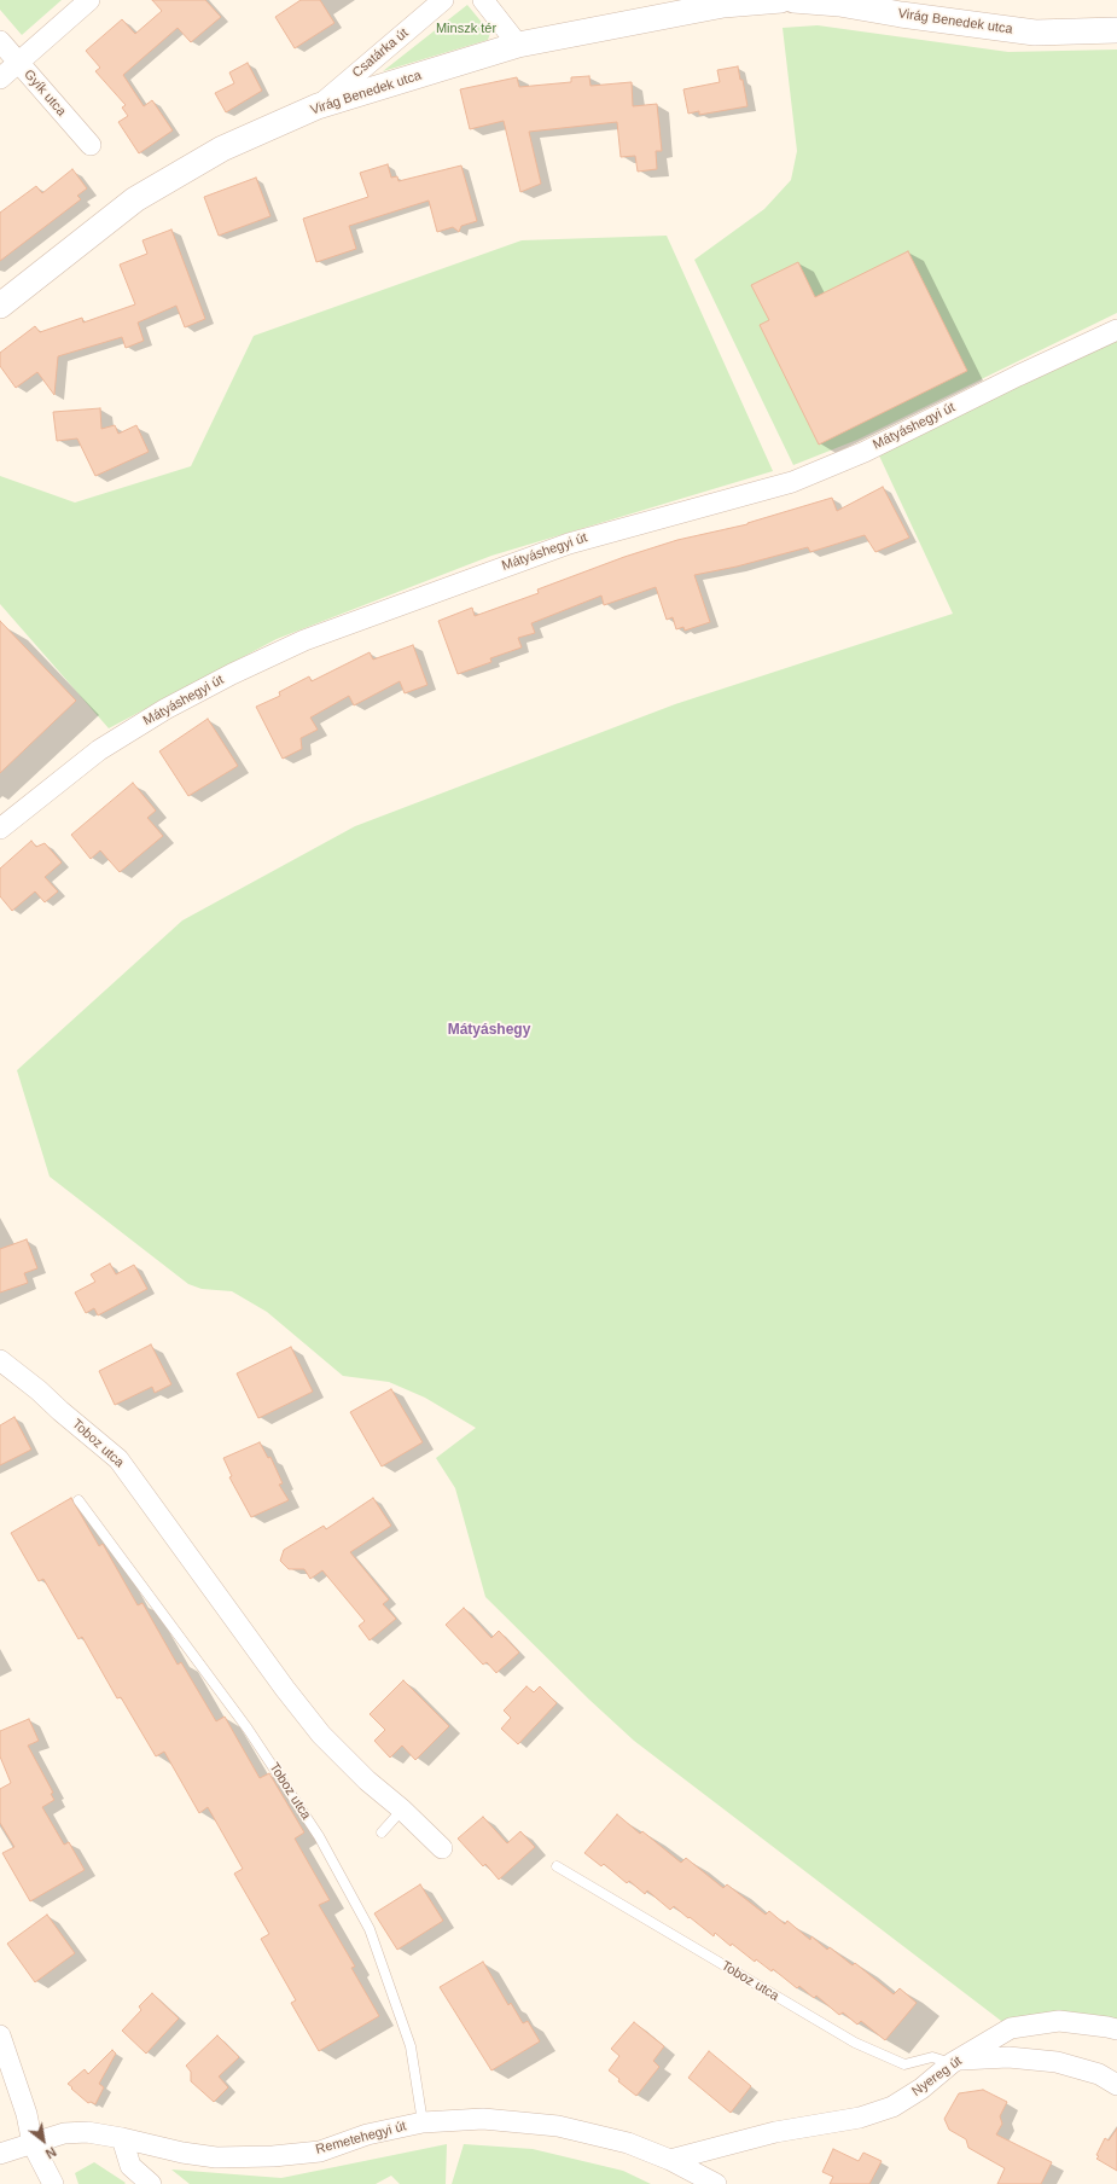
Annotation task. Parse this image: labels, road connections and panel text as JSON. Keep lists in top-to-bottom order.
{
  "streets": {
    "street": [
      "Virág Benedek utca",
      "Csatárka út",
      "Gyík utca",
      "Mátyáshegyi út",
      "Toboz utca",
      "Nyereg út",
      "Remetehegyi út"
    ]
  },
  "crossings": [
    ["Virág Benedek utca", "Csatárka út"],
    ["Toboz utca", "Nyereg út"],
    ["Toboz utca", "Remetehegyi út"],
    ["Nyereg út", "Remetehegyi út"]
  ],
  "districts": ["Mátyáshegy"],
  "parks": ["Minszk tér"],
  "north": "bottom right"
}
